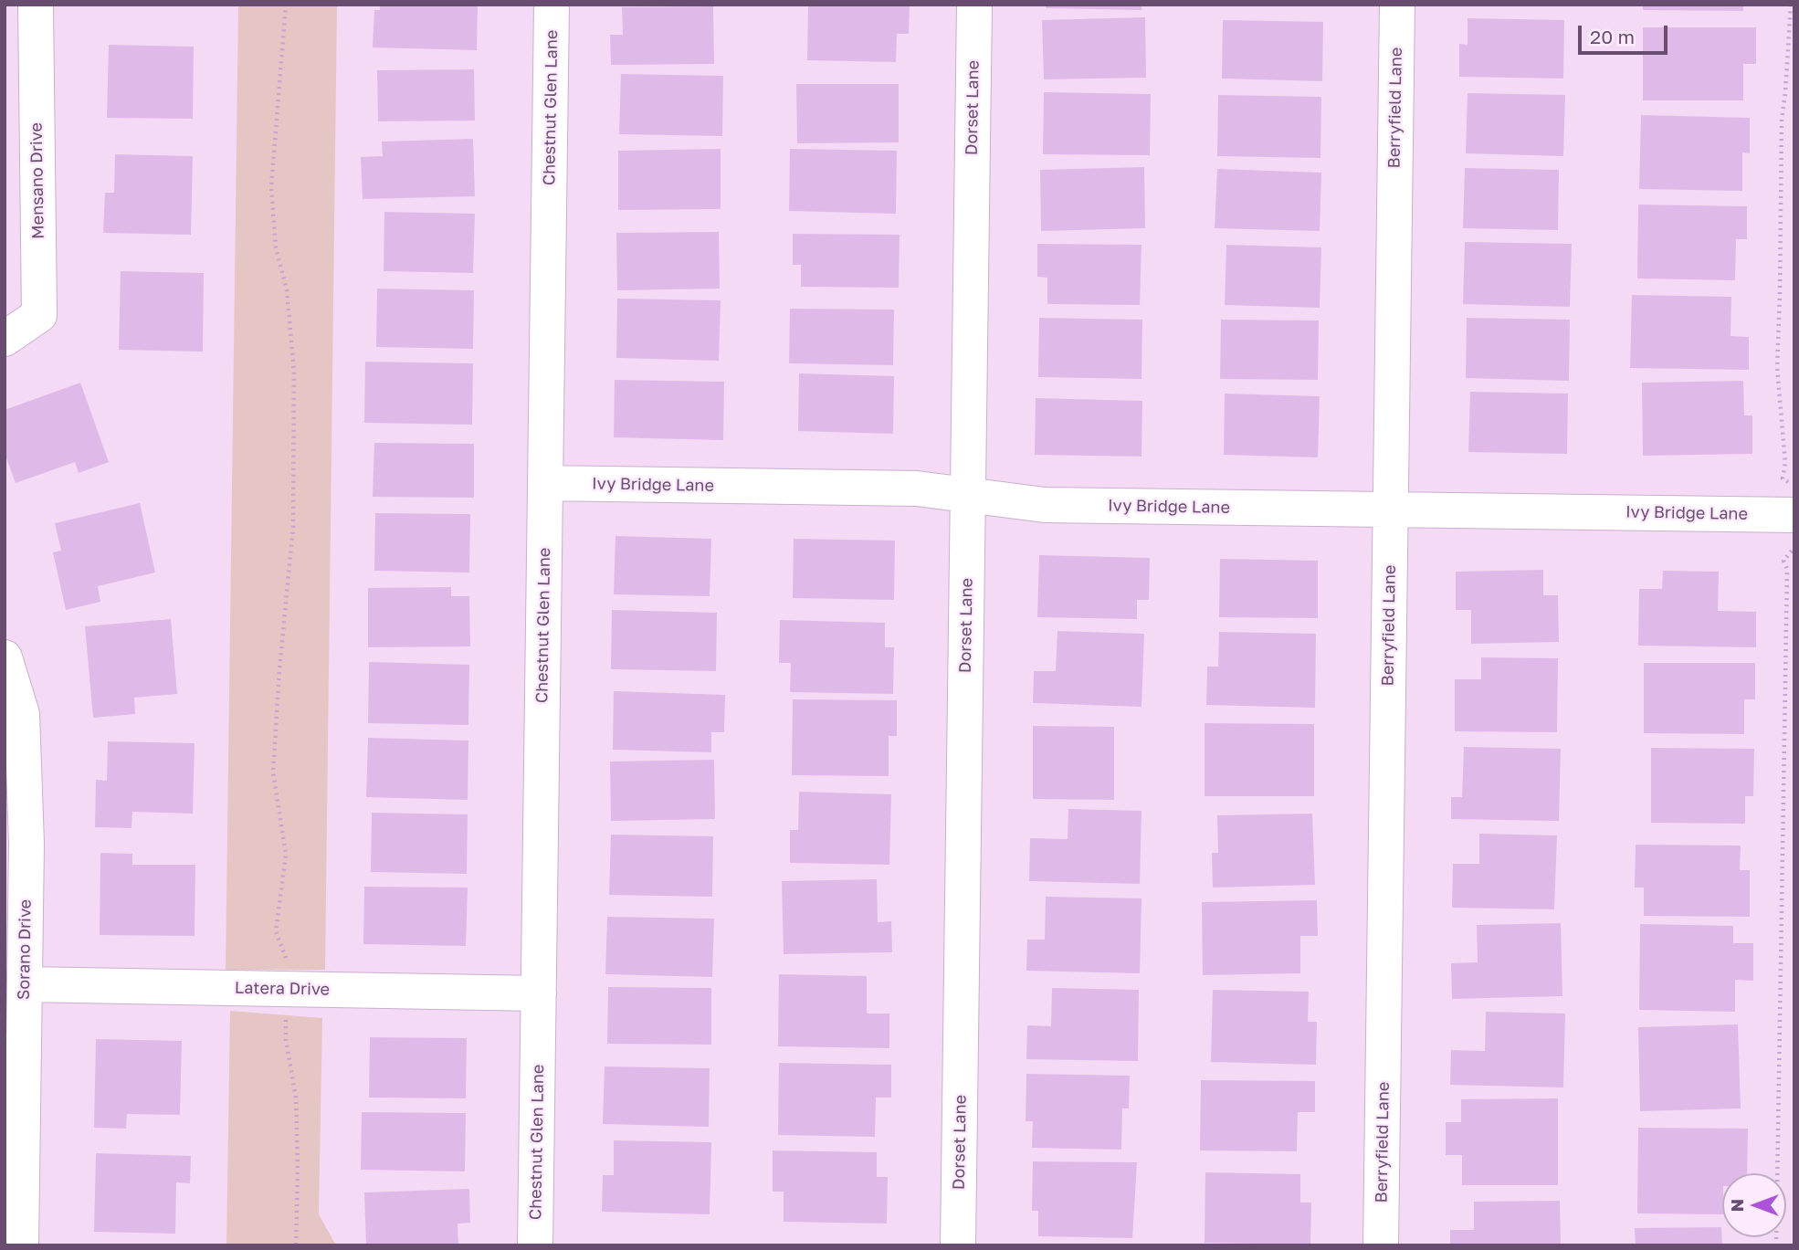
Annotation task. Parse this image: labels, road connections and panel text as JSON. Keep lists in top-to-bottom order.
{
  "streets": {
    "street": [
      "Chestnut Glen Lane",
      "Dorset Lane",
      "Berryfield Lane",
      "Mensano Drive",
      "Ivy Bridge Lane",
      "Sorano Drive",
      "Latera Drive"
    ]
  },
  "crossings": [
    ["Chestnut Glen Lane", "Ivy Bridge Lane"],
    ["Chestnut Glen Lane", "Latera Drive"],
    ["Dorset Lane", "Ivy Bridge Lane"],
    ["Berryfield Lane", "Ivy Bridge Lane"],
    ["Sorano Drive", "Latera Drive"]
  ],
  "scale_bar": "20 m",
  "north": "left"
}
